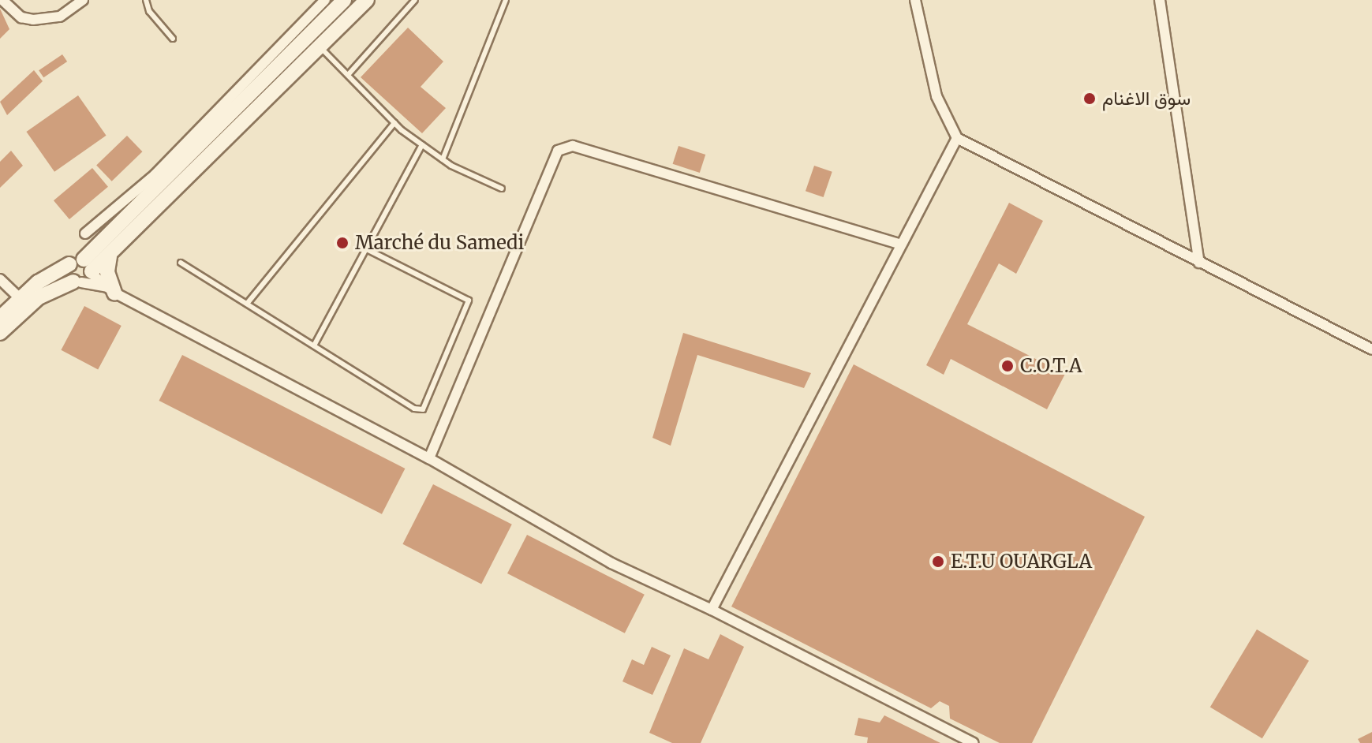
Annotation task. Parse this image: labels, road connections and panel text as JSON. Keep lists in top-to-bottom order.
{
  "places": [
    "سوق الاغنام",
    "Marché du Samedi",
    "C.O.T.A",
    "E.T.U OUARGLA"
  ]
}
